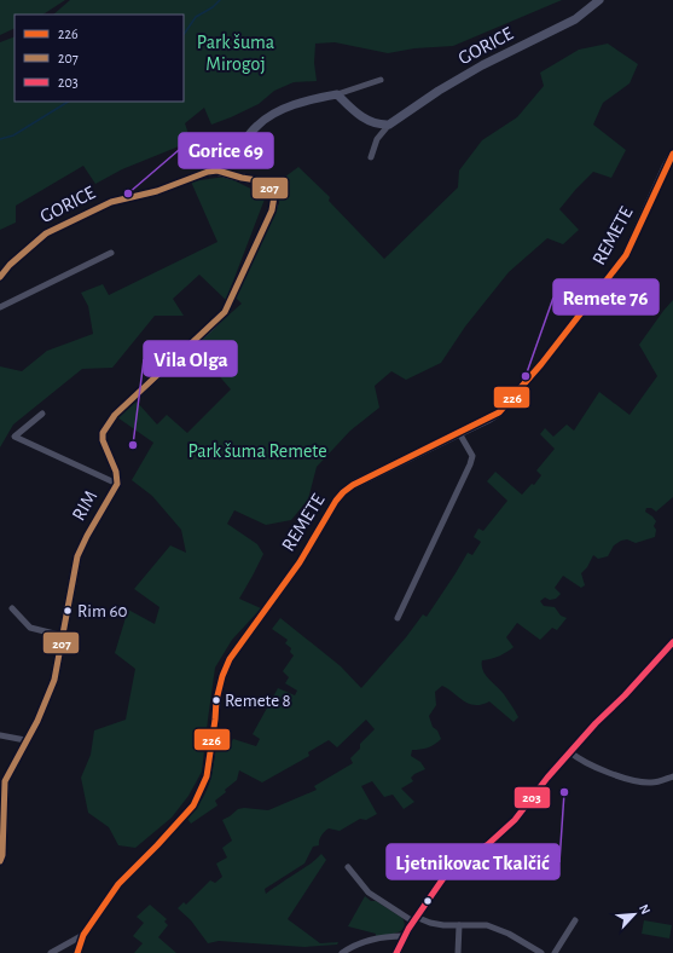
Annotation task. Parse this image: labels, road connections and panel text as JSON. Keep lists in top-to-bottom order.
{
  "streets": {
    "street": ["GORICE", "REMETE", "RIM"]
  },
  "crossings": [
    ["GORICE", "RIM"]
  ],
  "parks": ["Park šuma Mirogoj", "Park šuma Remete"],
  "places": [
    "Gorice 69",
    "Remete 76",
    "Vila Olga",
    "Rim 60",
    "Remete 8",
    "Ljetnikovac Tkalčić"
  ],
  "lines": ["transit line 226", "transit line 207", "transit line 203"],
  "legend": ["226", "207", "203"],
  "north": "top right"
}
